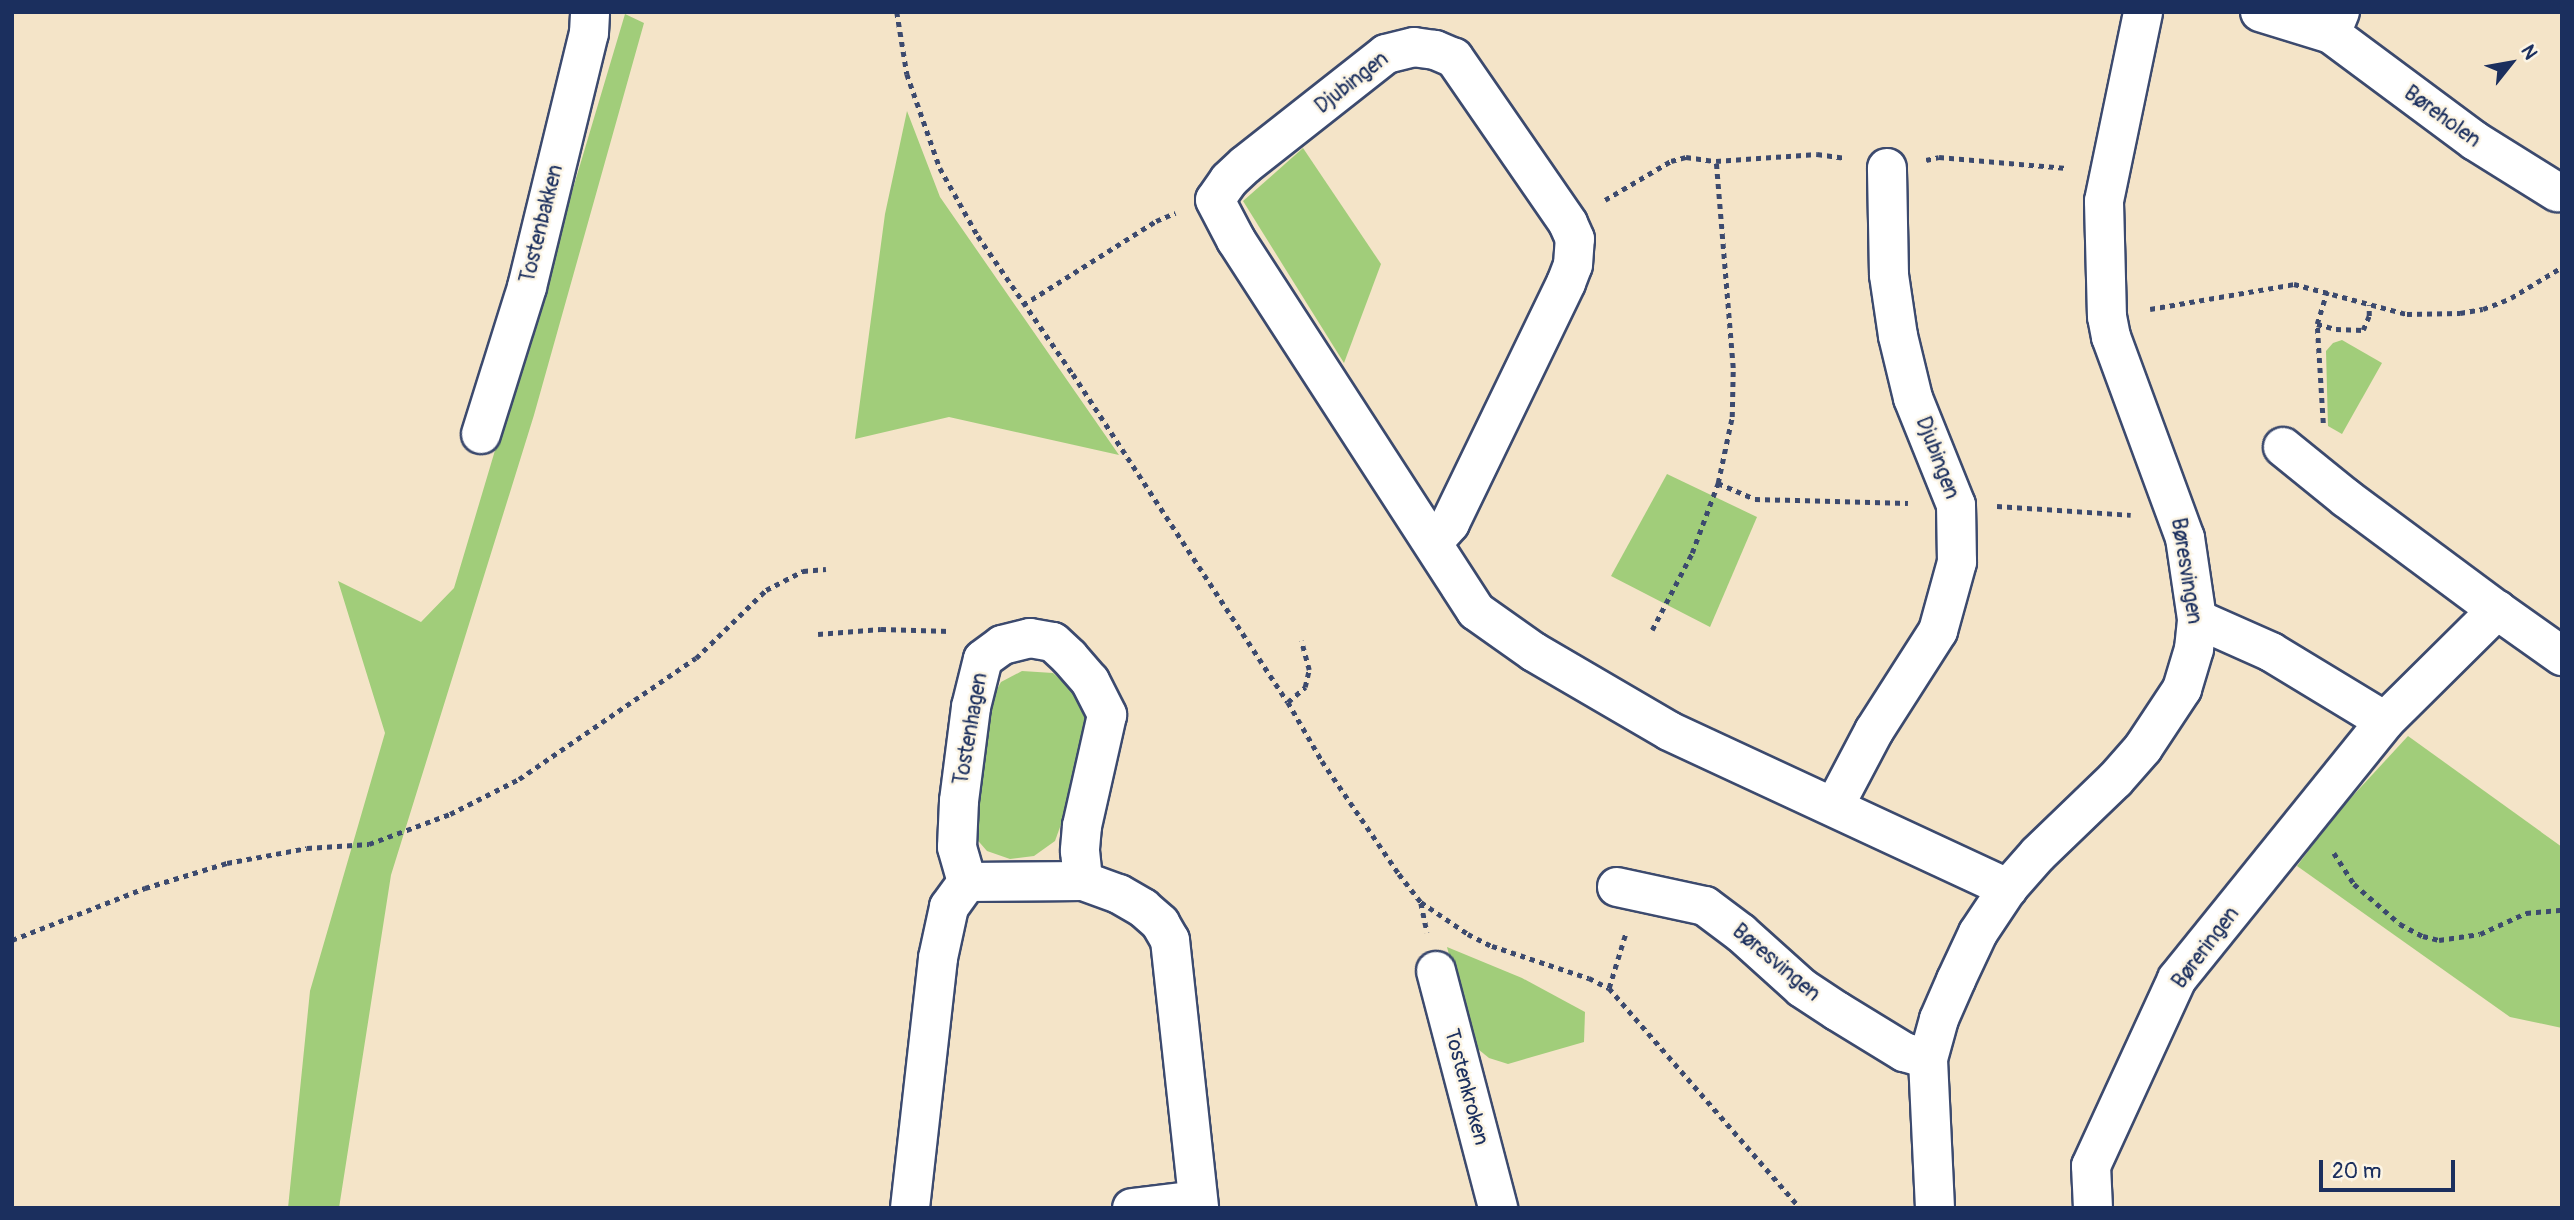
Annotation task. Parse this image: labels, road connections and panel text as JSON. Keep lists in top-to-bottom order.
{
  "streets": {
    "street": [
      "Djubingen",
      "Børeholen",
      "Tostenbakken",
      "Børesvingen",
      "Tostenhagen",
      "Børeringen",
      "Tostenkroken"
    ]
  },
  "scale_bar": "20 m",
  "north": "top right"
}
